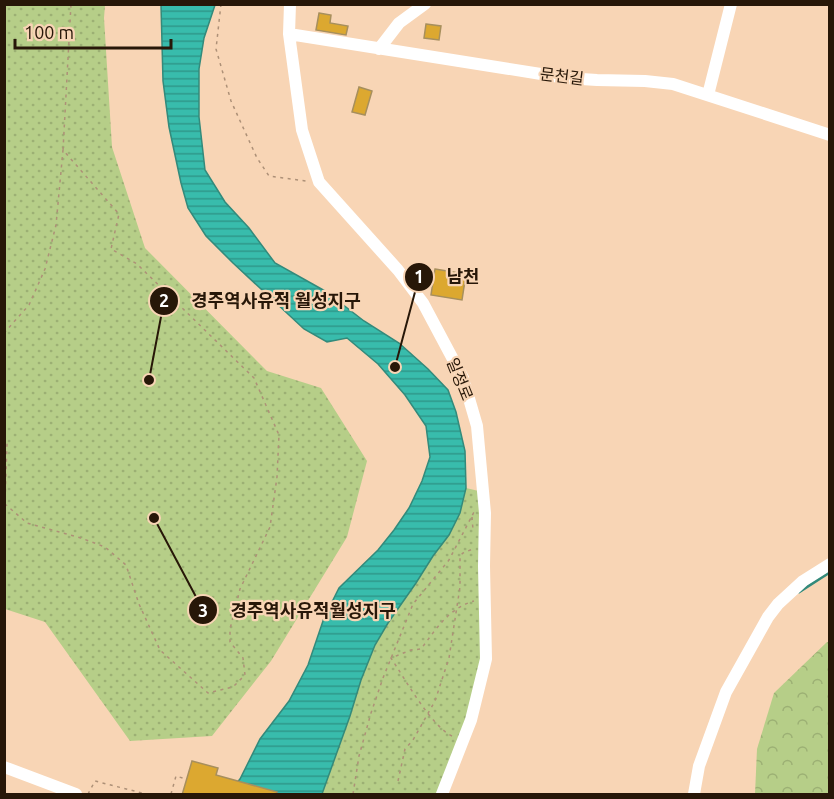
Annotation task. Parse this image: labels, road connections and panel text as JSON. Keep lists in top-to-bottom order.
{
  "streets": {
    "street": ["문천길", "일정로"]
  },
  "crossings": [
    ["문천길", "일정로"]
  ],
  "places": ["남천", "경주역사유적 월성지구", "경주역사유적월성지구"],
  "scale_bar": "100 m"
}
